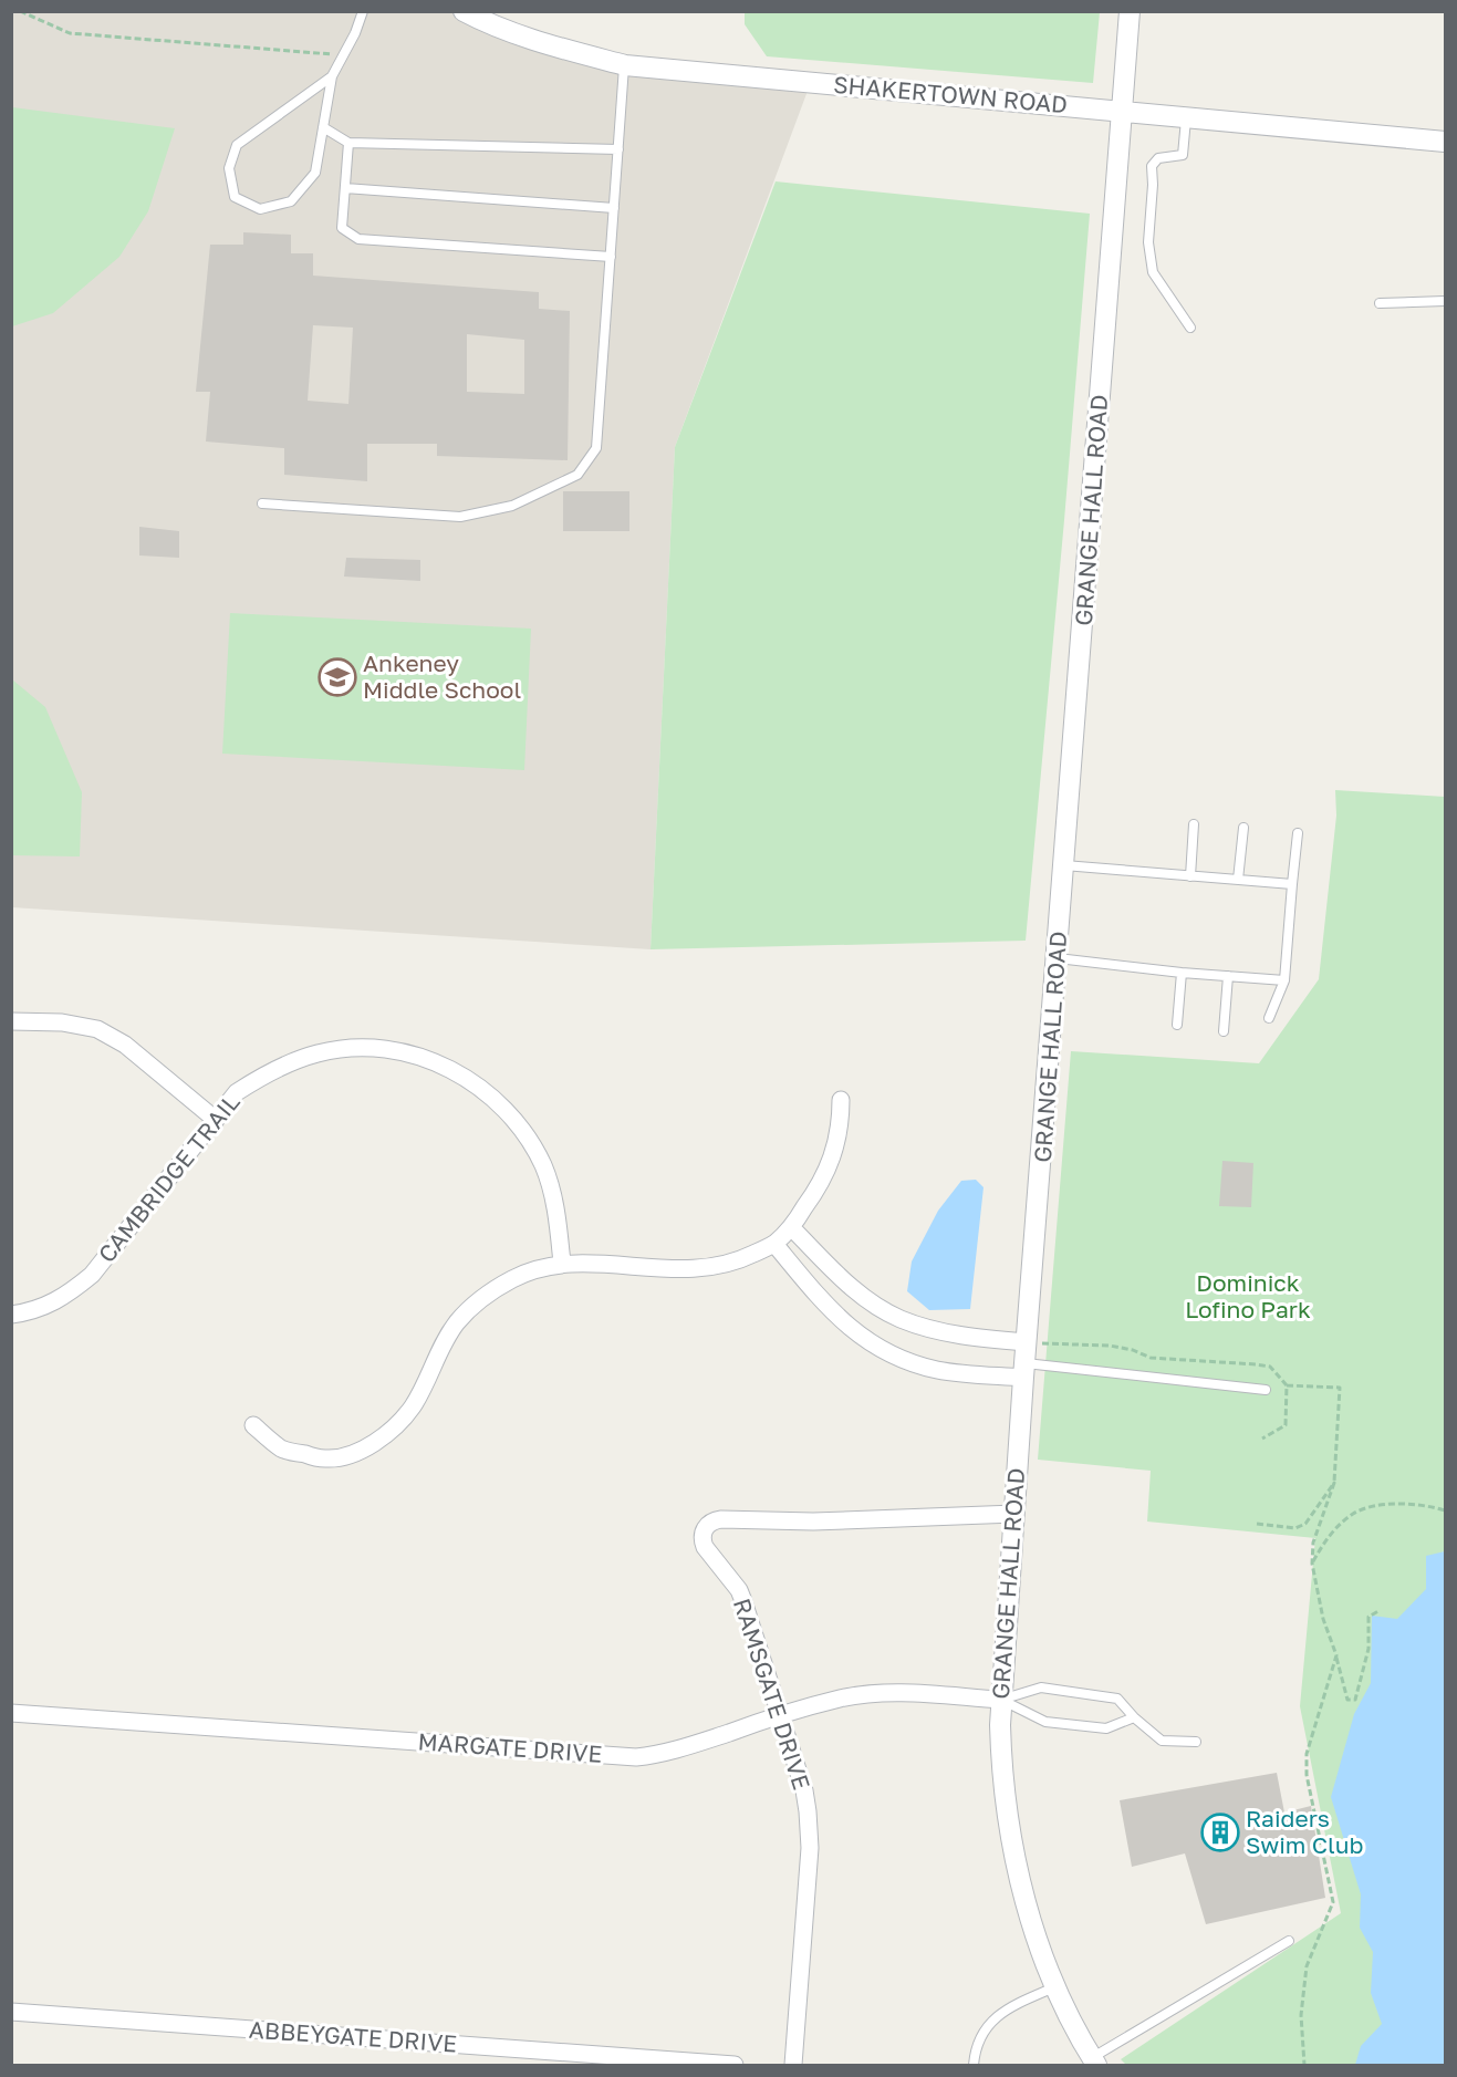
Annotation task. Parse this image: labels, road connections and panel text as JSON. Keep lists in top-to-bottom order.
{
  "streets": {
    "street": [
      "SHAKERTOWN ROAD",
      "GRANGE HALL ROAD",
      "CAMBRIDGE TRAIL",
      "RAMSGATE DRIVE",
      "MARGATE DRIVE",
      "ABBEYGATE DRIVE"
    ]
  },
  "crossings": [
    ["SHAKERTOWN ROAD", "GRANGE HALL ROAD"],
    ["GRANGE HALL ROAD", "RAMSGATE DRIVE"],
    ["GRANGE HALL ROAD", "MARGATE DRIVE"],
    ["RAMSGATE DRIVE", "MARGATE DRIVE"]
  ],
  "parks": ["Dominick Lofino Park"],
  "places": {
    "school or university": ["Ankeney Middle School"],
    "building": ["Raiders Swim Club"]
  }
}
